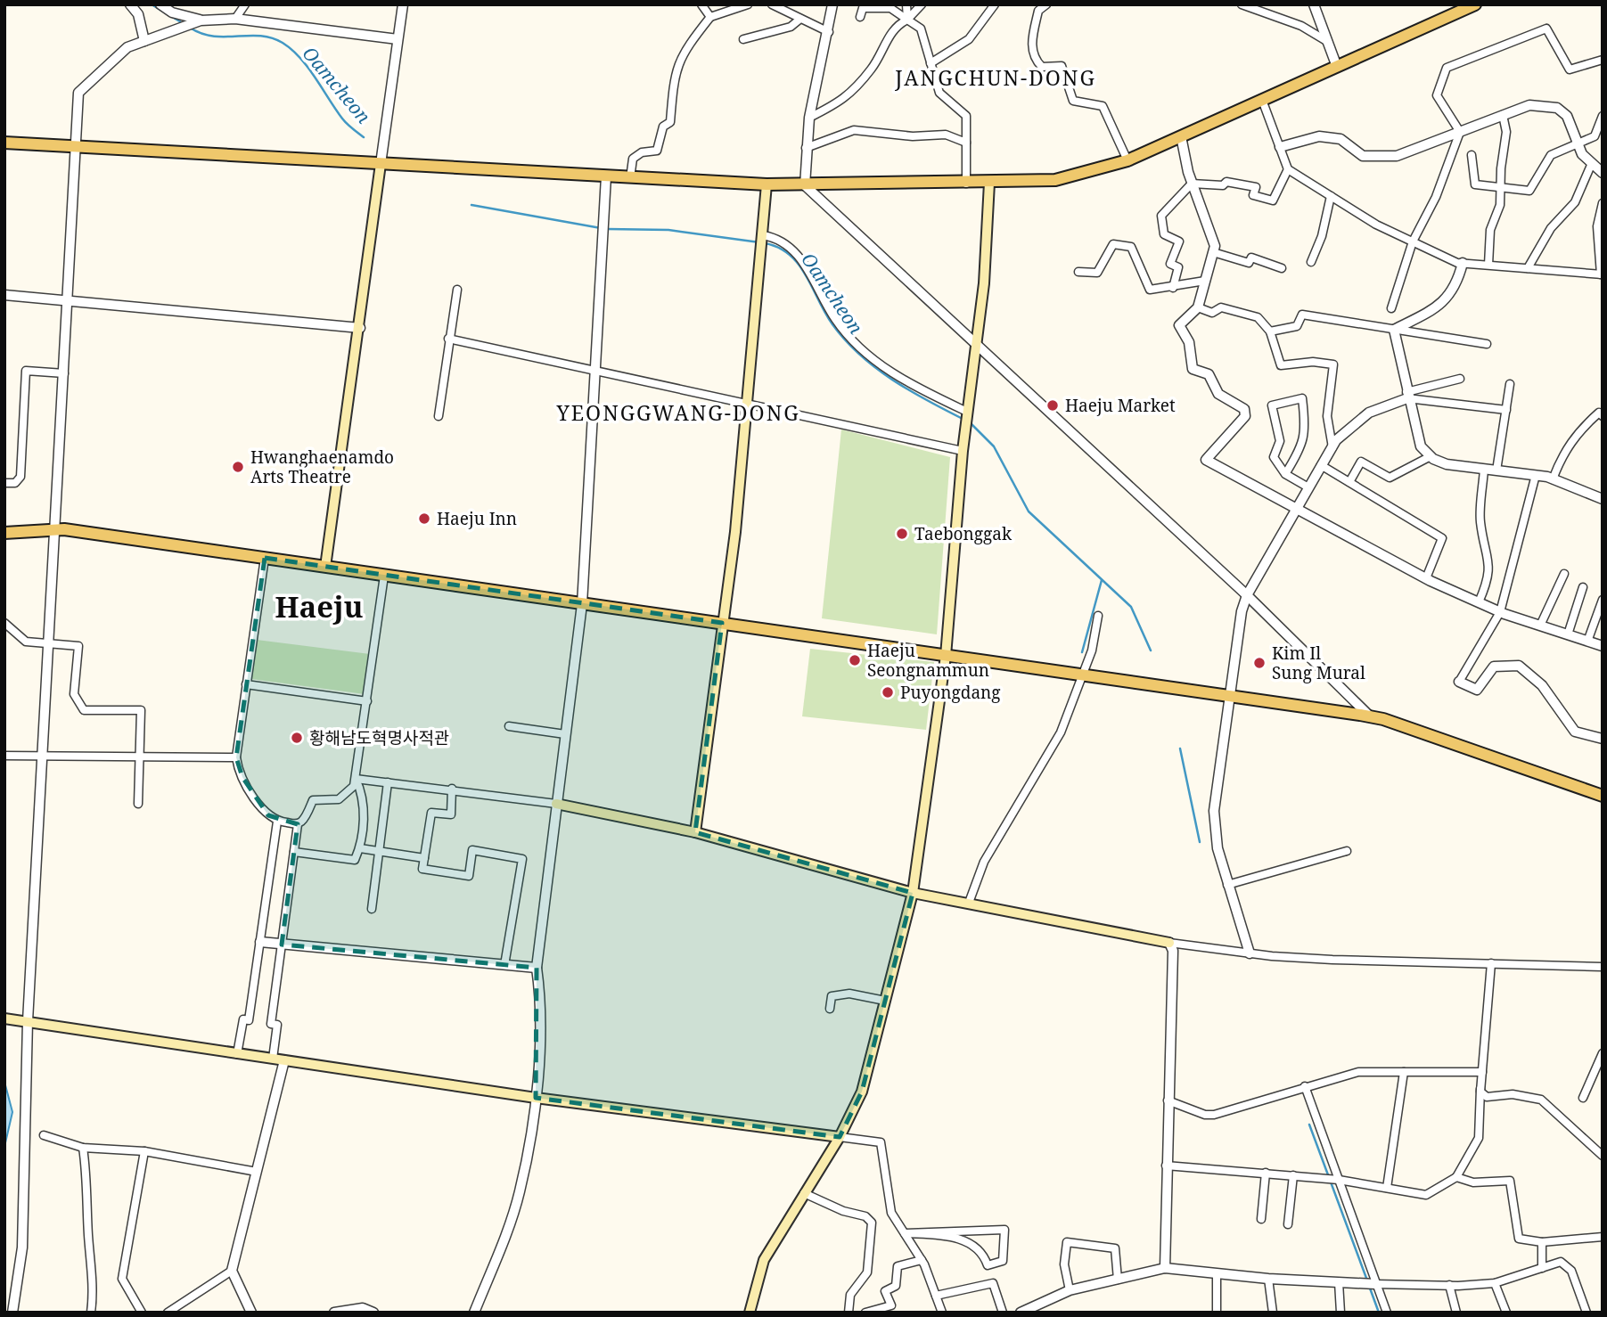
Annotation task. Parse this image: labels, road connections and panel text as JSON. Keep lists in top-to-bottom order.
{
  "districts": ["JANGCHUN-DONG", "YEONGGWANG-DONG", "Haeju"],
  "water": ["Oamcheon"],
  "places": [
    "Haeju Market",
    "Hwanghaenamdo Arts Theatre",
    "Haeju Inn",
    "Taebonggak",
    "Haeju Seongnammun",
    "Kim Il Sung Mural",
    "Puyongdang",
    "황해남도혁명사적관"
  ]
}
